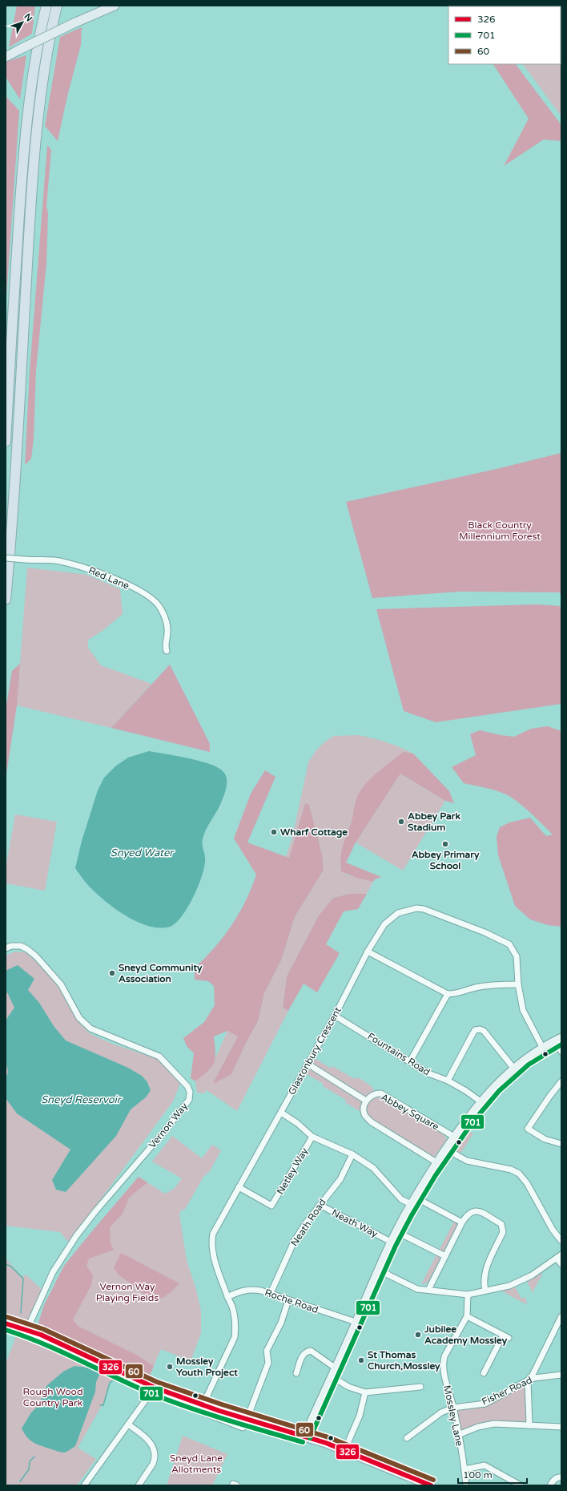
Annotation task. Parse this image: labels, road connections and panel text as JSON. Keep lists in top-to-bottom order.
{
  "streets": {
    "street": [
      "Red Lane",
      "Glastonbury Crescent",
      "Fountains Road",
      "Abbey Square",
      "Vernon Way",
      "Netley Way",
      "Neath Road",
      "Neath Way",
      "Roche Road",
      "Fisher Road",
      "Mossley Lane"
    ]
  },
  "crossings": [
    ["Glastonbury Crescent", "Fountains Road"],
    ["Glastonbury Crescent", "Abbey Square"],
    ["Glastonbury Crescent", "Netley Way"],
    ["Glastonbury Crescent", "Roche Road"],
    ["Neath Road", "Neath Way"],
    ["Neath Road", "Roche Road"],
    ["Fisher Road", "Mossley Lane"]
  ],
  "water": ["Snyed Water", "Sneyd Reservoir"],
  "parks": [
    "Black Country Millennium Forest",
    "Vernon Way Playing Fields",
    "Rough Wood Country Park",
    "Sneyd Lane Allotments"
  ],
  "places": [
    "Abbey Park Stadium",
    "Wharf Cottage",
    "Abbey Primary School",
    "Sneyd Community Association",
    "Jubilee Academy Mossley",
    "St Thomas Church,Mossley",
    "Mossley Youth Project"
  ],
  "lines": ["transit line 701", "transit line 60", "transit line 326"],
  "legend": ["326", "701", "60"],
  "scale_bar": "100 m",
  "north": "top right"
}
